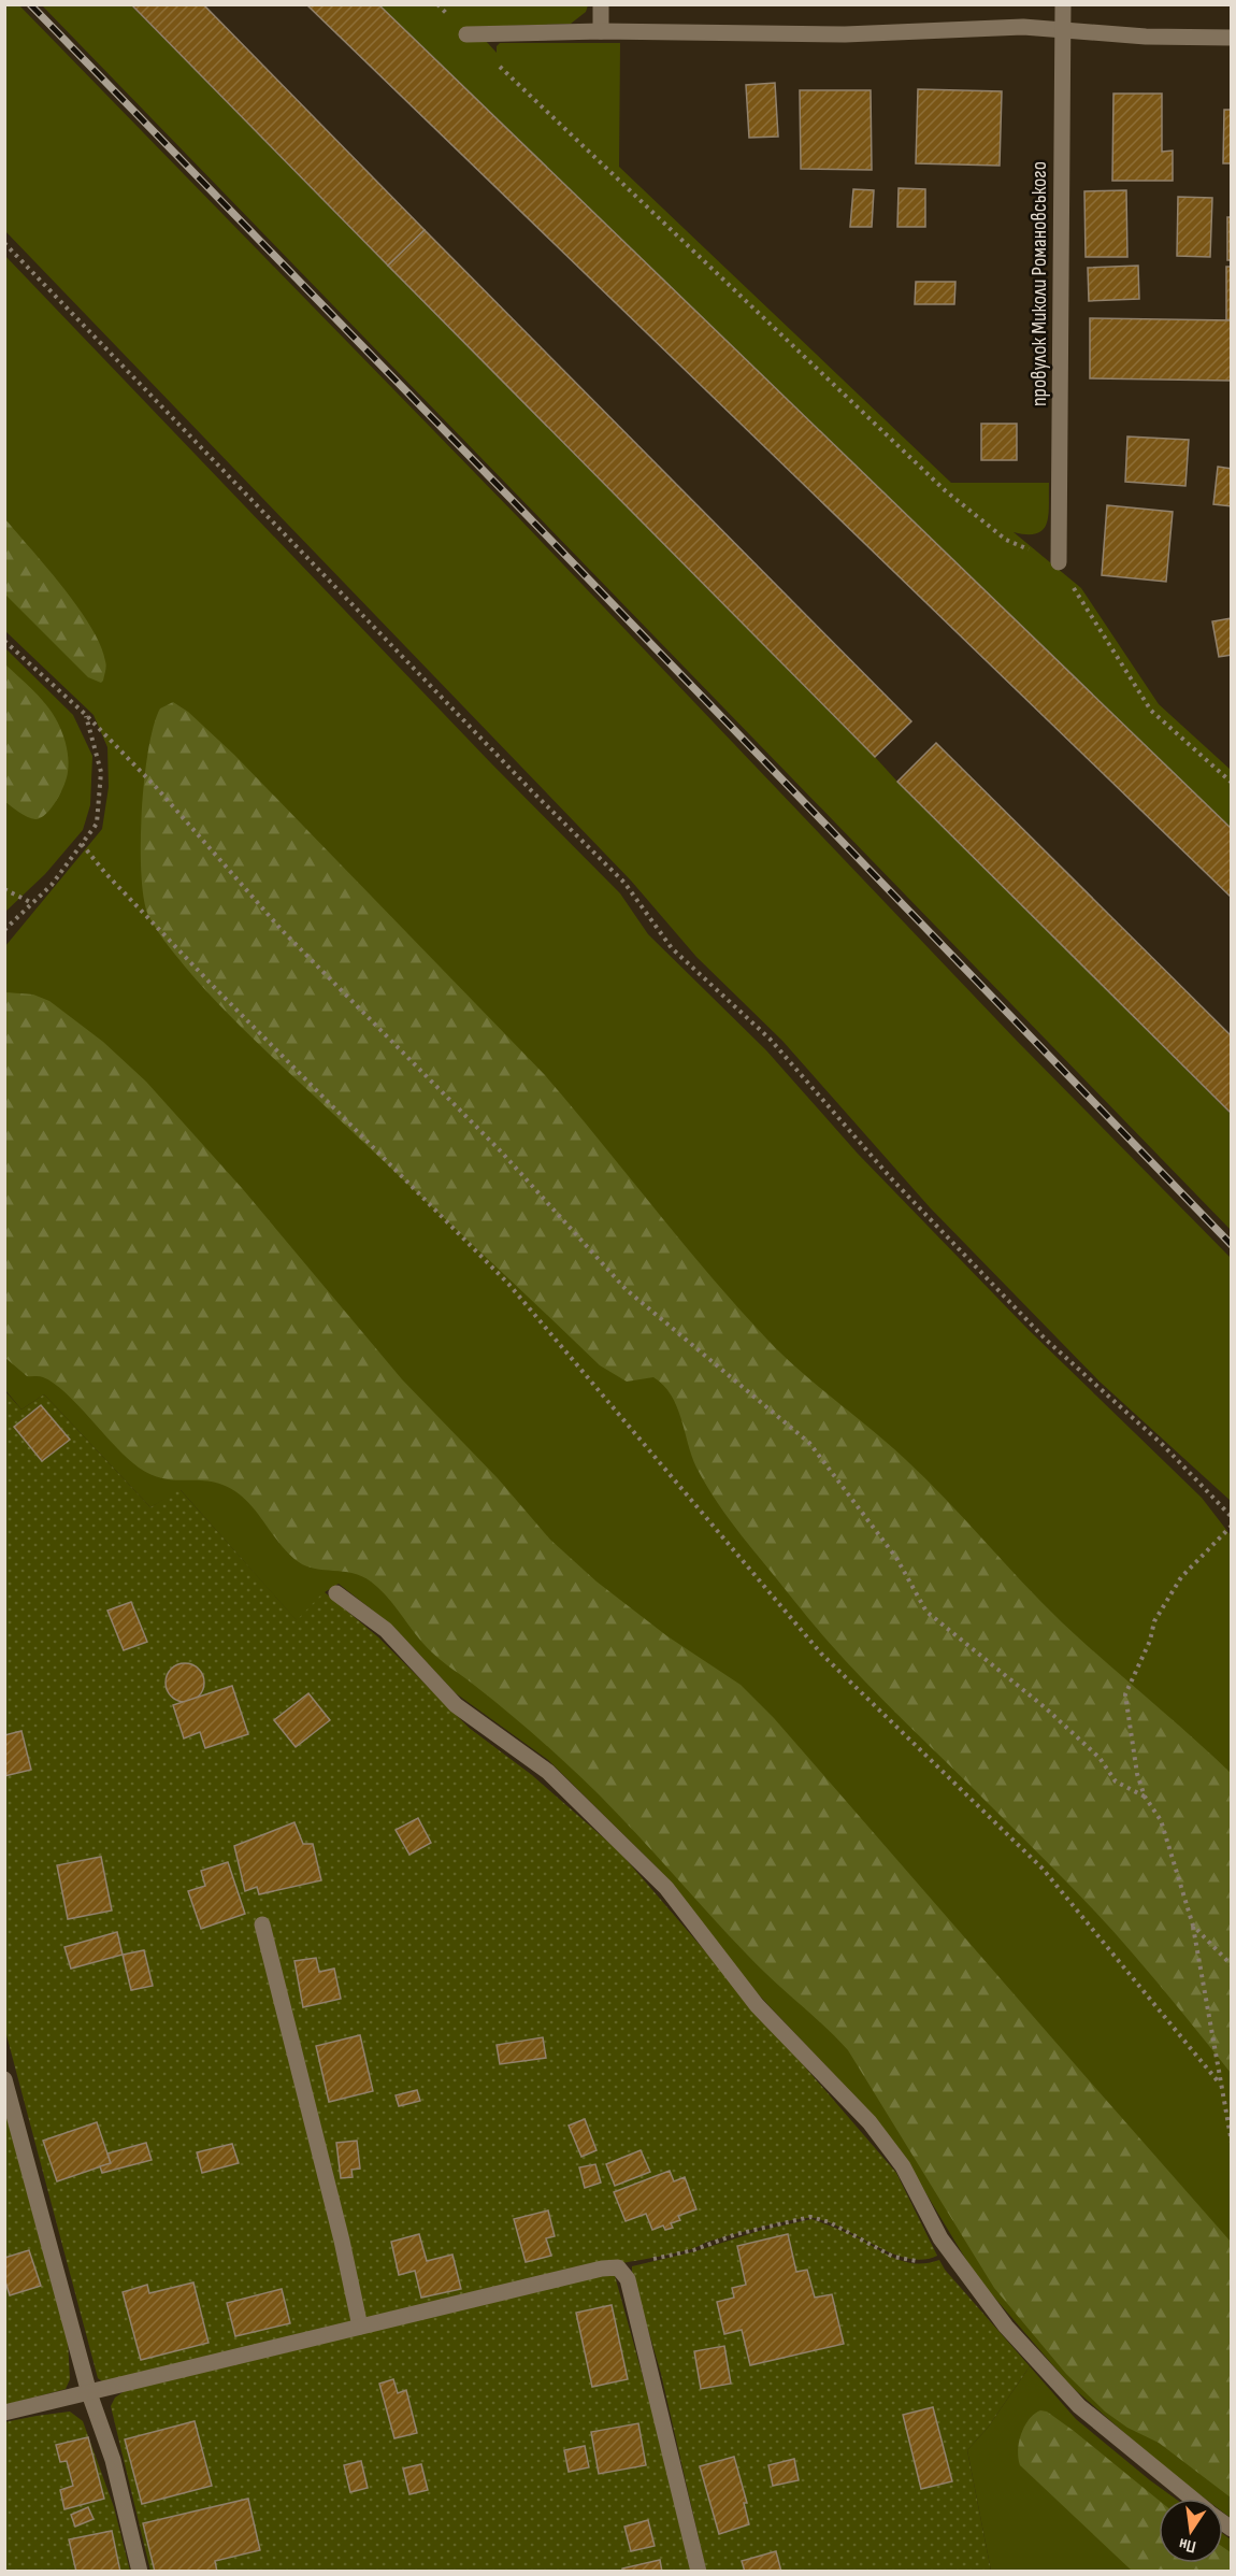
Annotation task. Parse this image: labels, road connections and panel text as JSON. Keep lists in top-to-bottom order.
{
  "streets": {
    "street": ["провулок Миколи Романовського"]
  },
  "north": "bottom"
}
